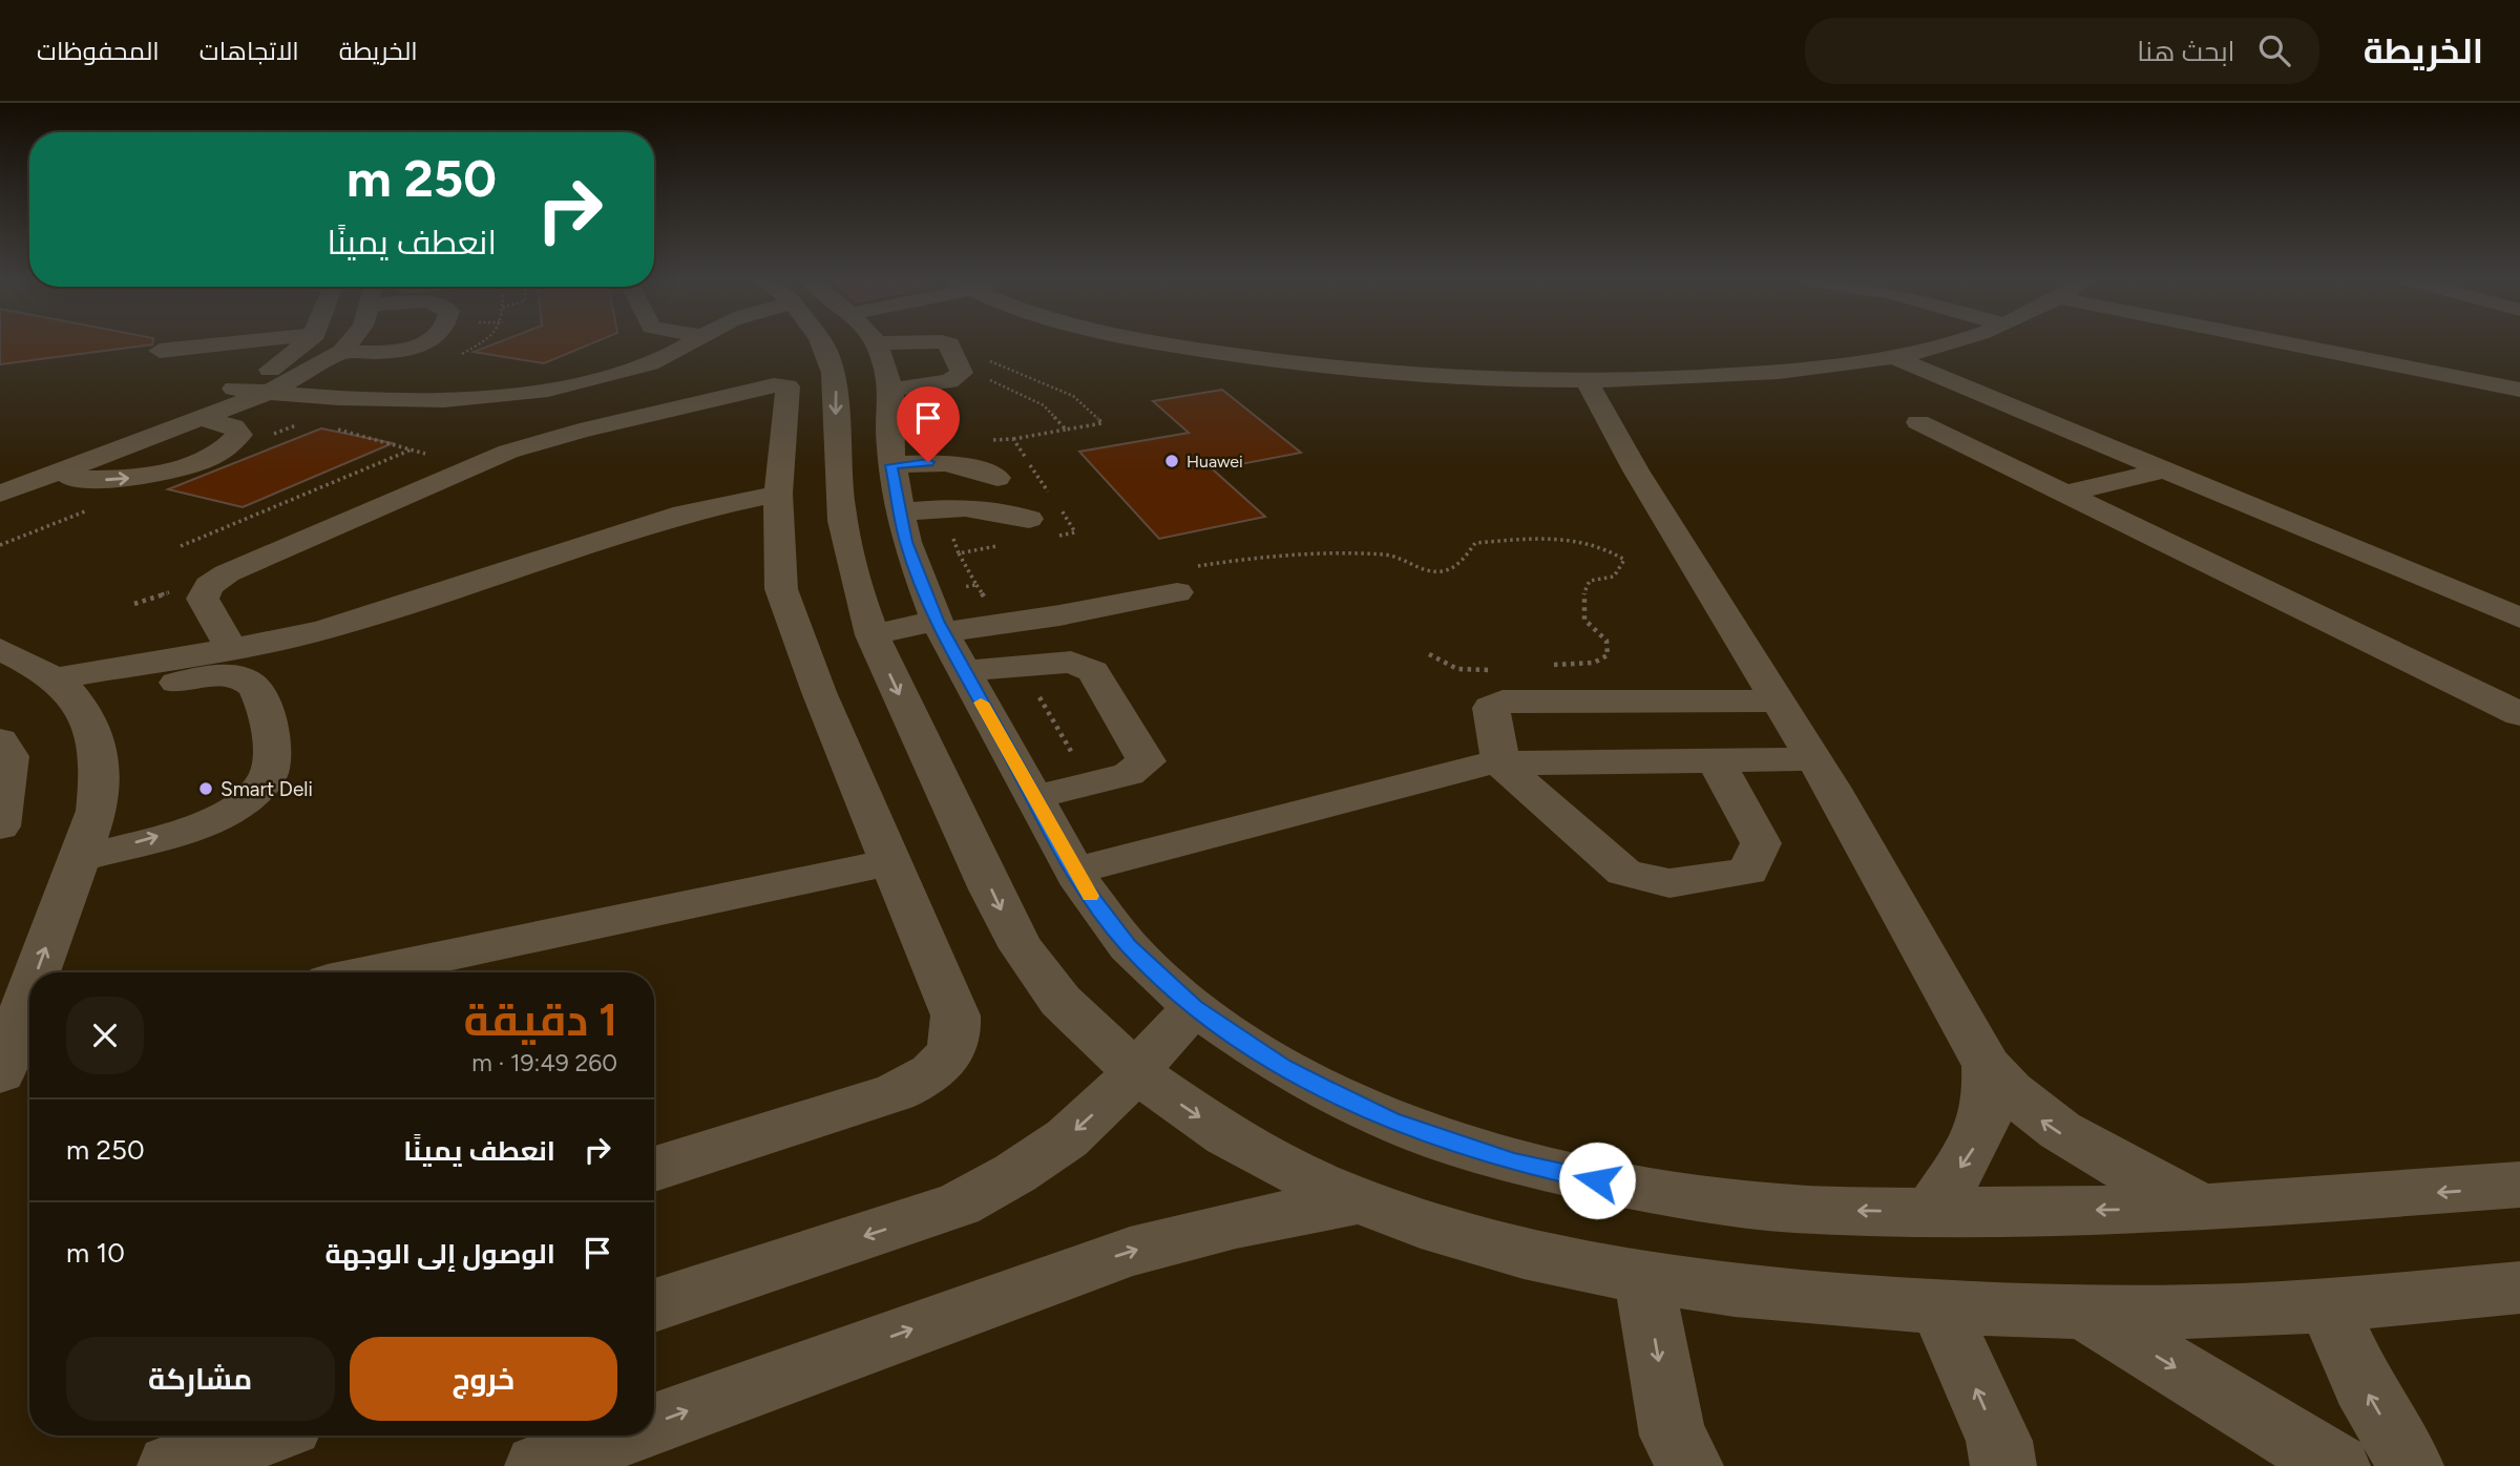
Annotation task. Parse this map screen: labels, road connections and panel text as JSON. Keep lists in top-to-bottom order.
{
  "places": ["Huawei", "Smart Deli"],
  "page": {
    "header": "الخريطة",
    "search": "ابحث هنا",
    "nav": ["الخريطة", "الاتجاهات", "المحفوظات"],
    "turn": ["250 m", "انعطف يمينًا"],
    "heading": ["1 دقيقة", "260 m · 19:49"],
    "list": [
      {
        "name": "انعطف يمينًا",
        "value": "250 m"
      },
      {
        "name": "الوصول إلى الوجهة",
        "value": "10 m"
      }
    ],
    "buttons": ["خروج", "مشاركة"]
  }
}
